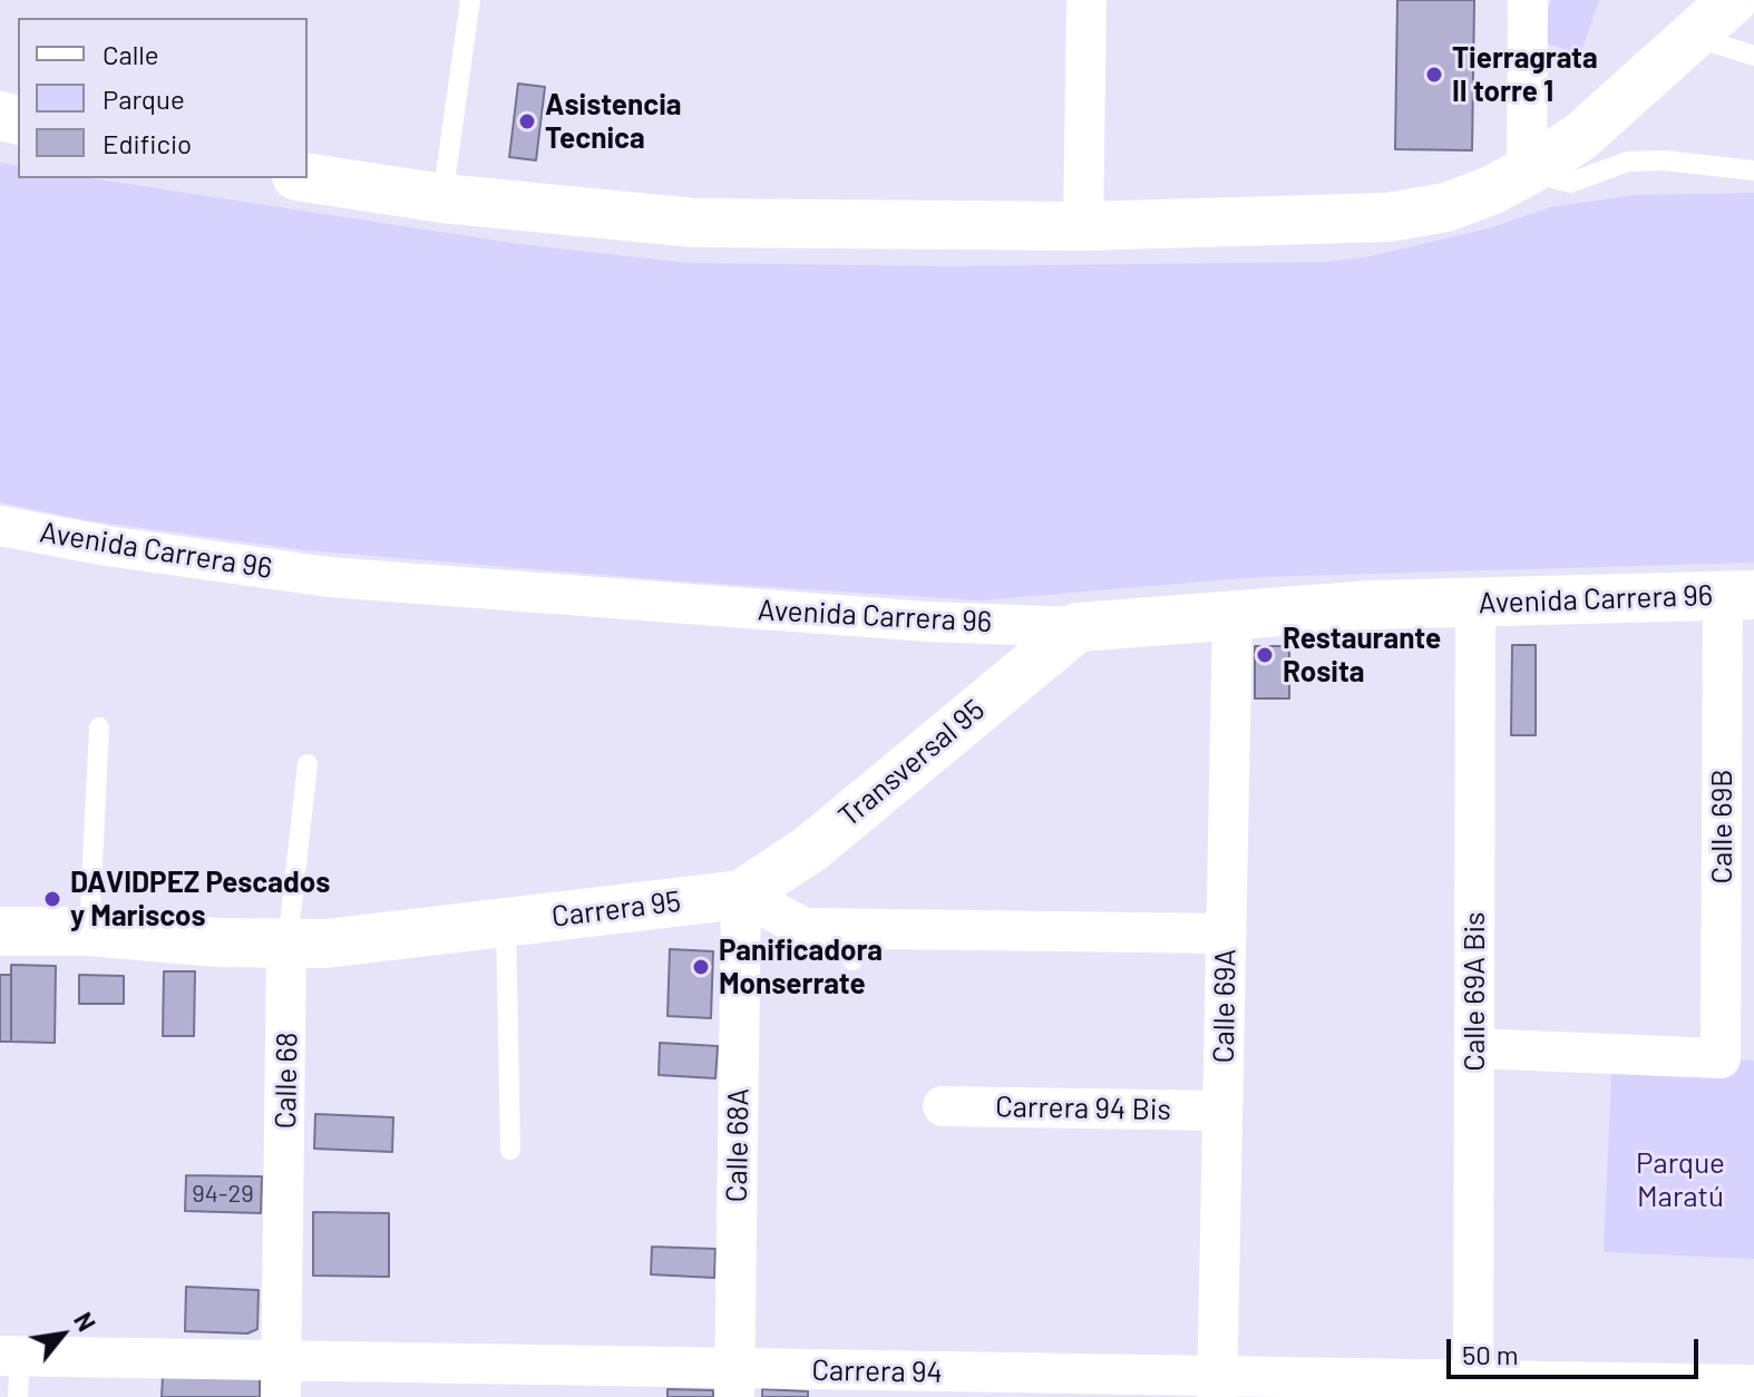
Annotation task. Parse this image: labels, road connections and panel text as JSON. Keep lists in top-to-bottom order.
{
  "streets": {
    "main road": ["Avenida Carrera 96", "Transversal 95", "Carrera 95"],
    "street": [
      "Calle 69B",
      "Calle 69A Bis",
      "Calle 69A",
      "Calle 68",
      "Carrera 94 Bis",
      "Calle 68A",
      "Carrera 94"
    ]
  },
  "crossings": [
    ["Avenida Carrera 96", "Transversal 95"],
    ["Avenida Carrera 96", "Calle 69B"],
    ["Avenida Carrera 96", "Calle 69A Bis"],
    ["Avenida Carrera 96", "Calle 69A"],
    ["Transversal 95", "Carrera 95"],
    ["Transversal 95", "Calle 68A"],
    ["Calle 69B", "Calle 69A Bis"],
    ["Carrera 95", "Calle 68"],
    ["Carrera 95", "Calle 68A"],
    ["Calle 69A Bis", "Carrera 94"],
    ["Calle 69A", "Carrera 94 Bis"],
    ["Calle 69A", "Carrera 94"],
    ["Calle 68", "Carrera 94"],
    ["Calle 68A", "Carrera 94"]
  ],
  "parks": ["Parque Maratú"],
  "places": [
    "Tierragrata II torre 1",
    "Asistencia Tecnica",
    "Restaurante Rosita",
    "DAVIDPEZ Pescados y Mariscos",
    "Panificadora Monserrate"
  ],
  "house_numbers": ["94-29"],
  "legend": ["Calle", "Parque", "Edificio"],
  "scale_bar": "50 m",
  "north": "top right"
}
